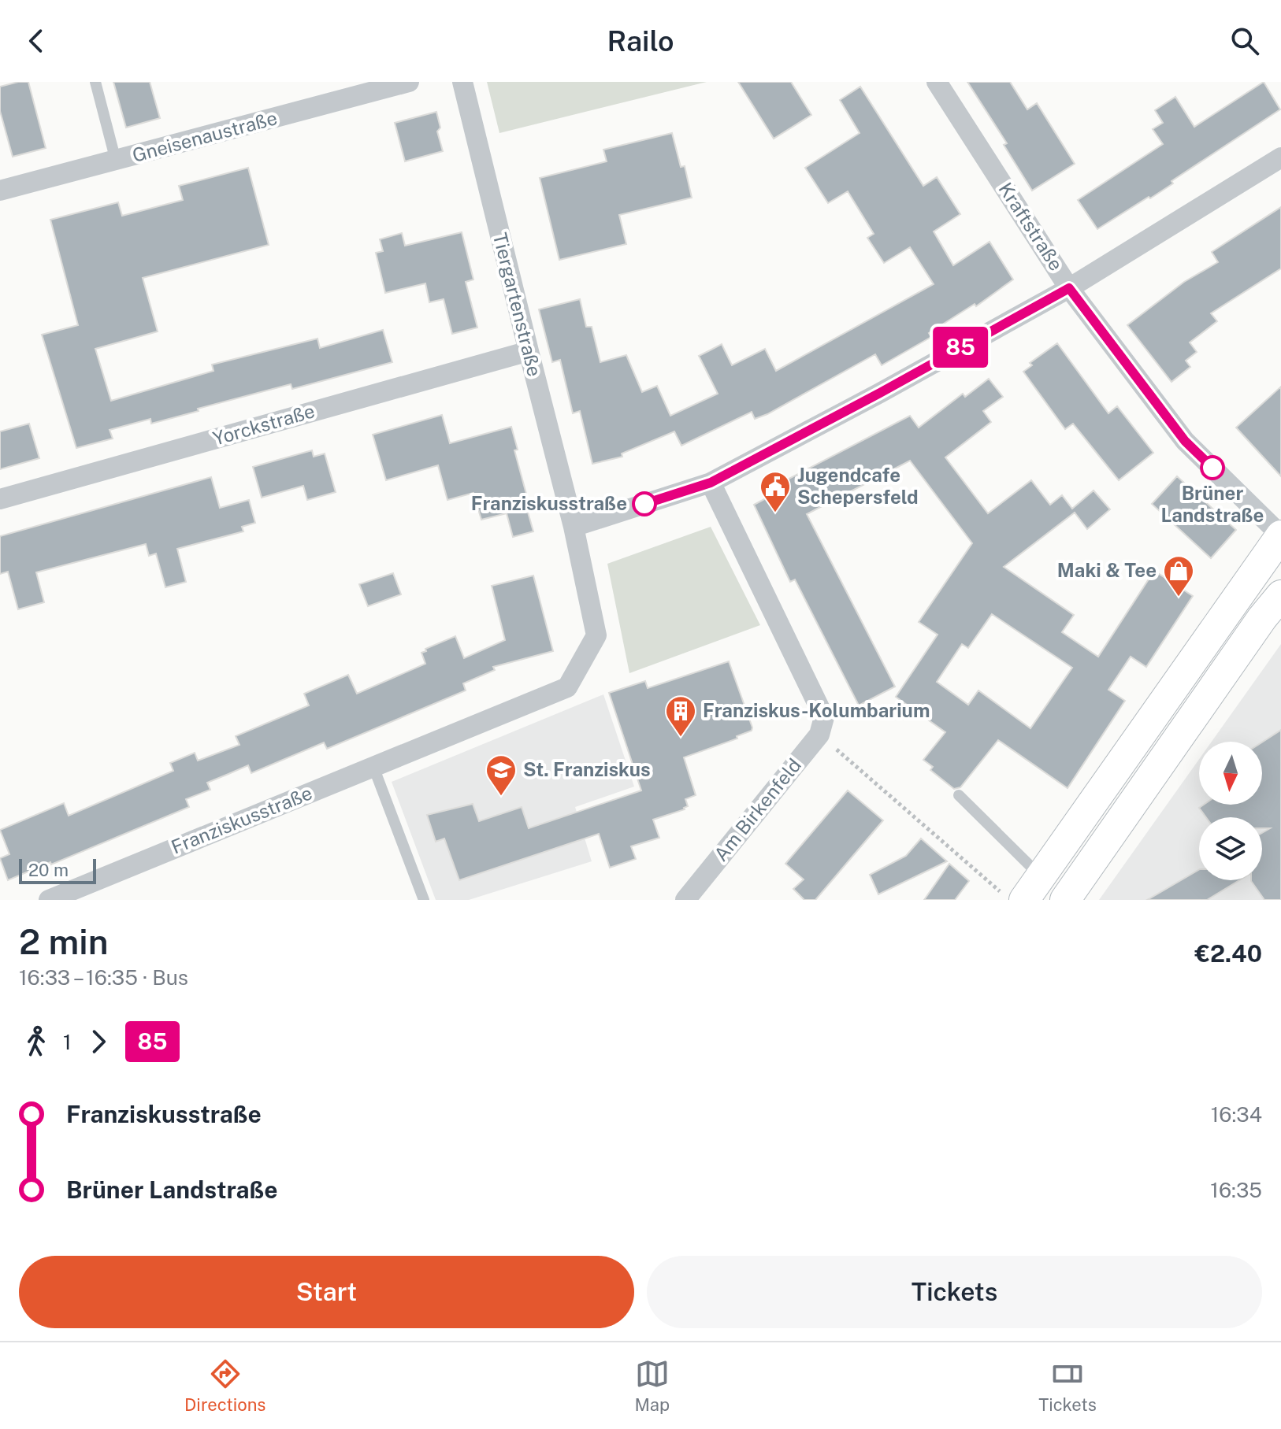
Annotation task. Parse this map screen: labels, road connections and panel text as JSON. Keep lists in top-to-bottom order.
{
  "streets": {
    "street": [
      "Gneisenaustraße",
      "Kraftstraße",
      "Tiergartenstraße",
      "Yorckstraße",
      "Am Birkenfeld",
      "Franziskusstraße"
    ]
  },
  "crossings": [
    ["Tiergartenstraße", "Yorckstraße"],
    ["Tiergartenstraße", "Franziskusstraße"]
  ],
  "places": {
    "other": ["Brüner Landstraße", "Franziskusstraße"],
    "public building": ["Jugendcafe Schepersfeld"],
    "shop": ["Maki & Tee"],
    "building": ["Franziskus-Kolumbarium"],
    "school or university": ["St. Franziskus"]
  },
  "lines": ["bus line 85"],
  "scale_bar": "20 m",
  "north": "bottom",
  "page": {
    "header": "Railo",
    "on_map": "85",
    "scale": "20 m",
    "heading": ["2 min", "16:33 – 16:35 · Bus", "€2.40"],
    "legs": ["1", "85"],
    "list": [
      {
        "name": "Franziskusstraße",
        "value": "16:34"
      },
      {
        "name": "Brüner Landstraße",
        "value": "16:35"
      }
    ],
    "buttons": ["Start", "Tickets"],
    "tabs": ["Directions", "Map", "Tickets"]
  }
}
